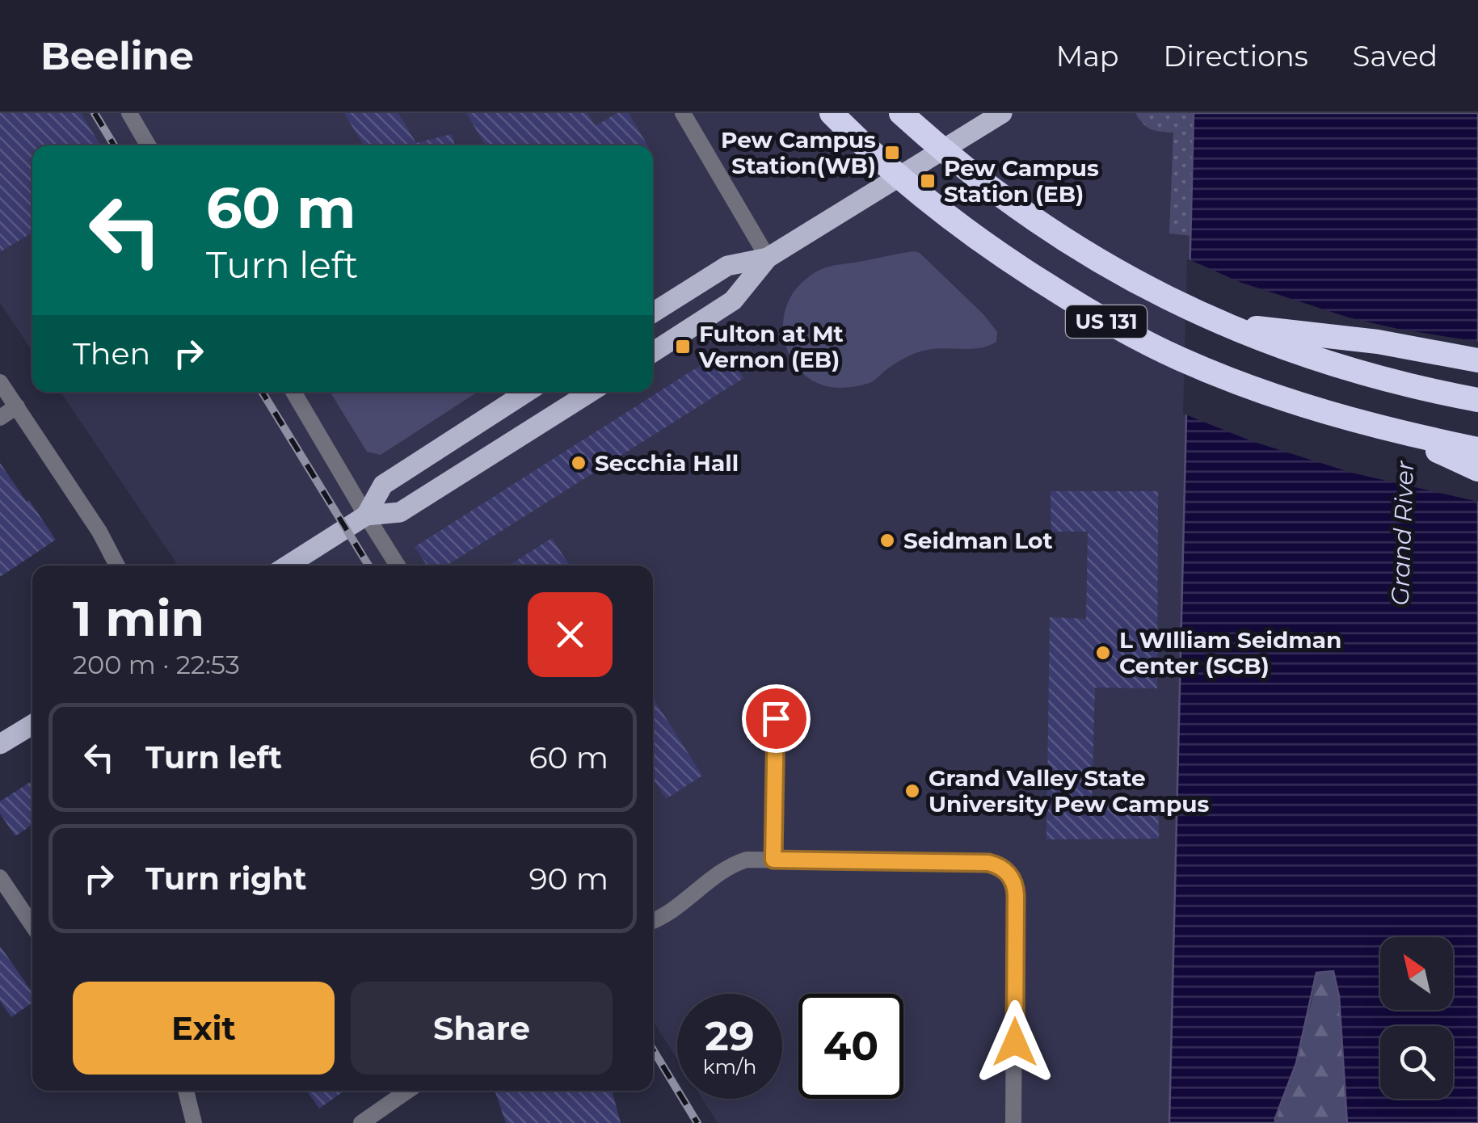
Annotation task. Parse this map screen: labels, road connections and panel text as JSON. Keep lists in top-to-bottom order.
{
  "streets": {
    "highway": ["US 131"]
  },
  "water": ["Grand River"],
  "places": {
    "transit": ["Pew Campus Station(WB)", "Pew Campus Station (EB)", "Fulton at Mt Vernon (EB)"],
    "other": [
      "Secchia Hall",
      "Seidman Lot",
      "L WIlliam Seidman Center (SCB)",
      "Grand Valley State University Pew Campus"
    ]
  },
  "north": "top left",
  "page": {
    "header": "Beeline",
    "nav": ["Map", "Directions", "Saved"],
    "turn": ["60 m", "Turn left"],
    "then": "Then",
    "heading": ["1 min", "200 m · 22:53"],
    "list": [
      {
        "name": "Turn left",
        "value": "60 m"
      },
      {
        "name": "Turn right",
        "value": "90 m"
      }
    ],
    "buttons": ["Exit", "Share"],
    "speed": "29 km/h",
    "limit": "40"
  }
}
